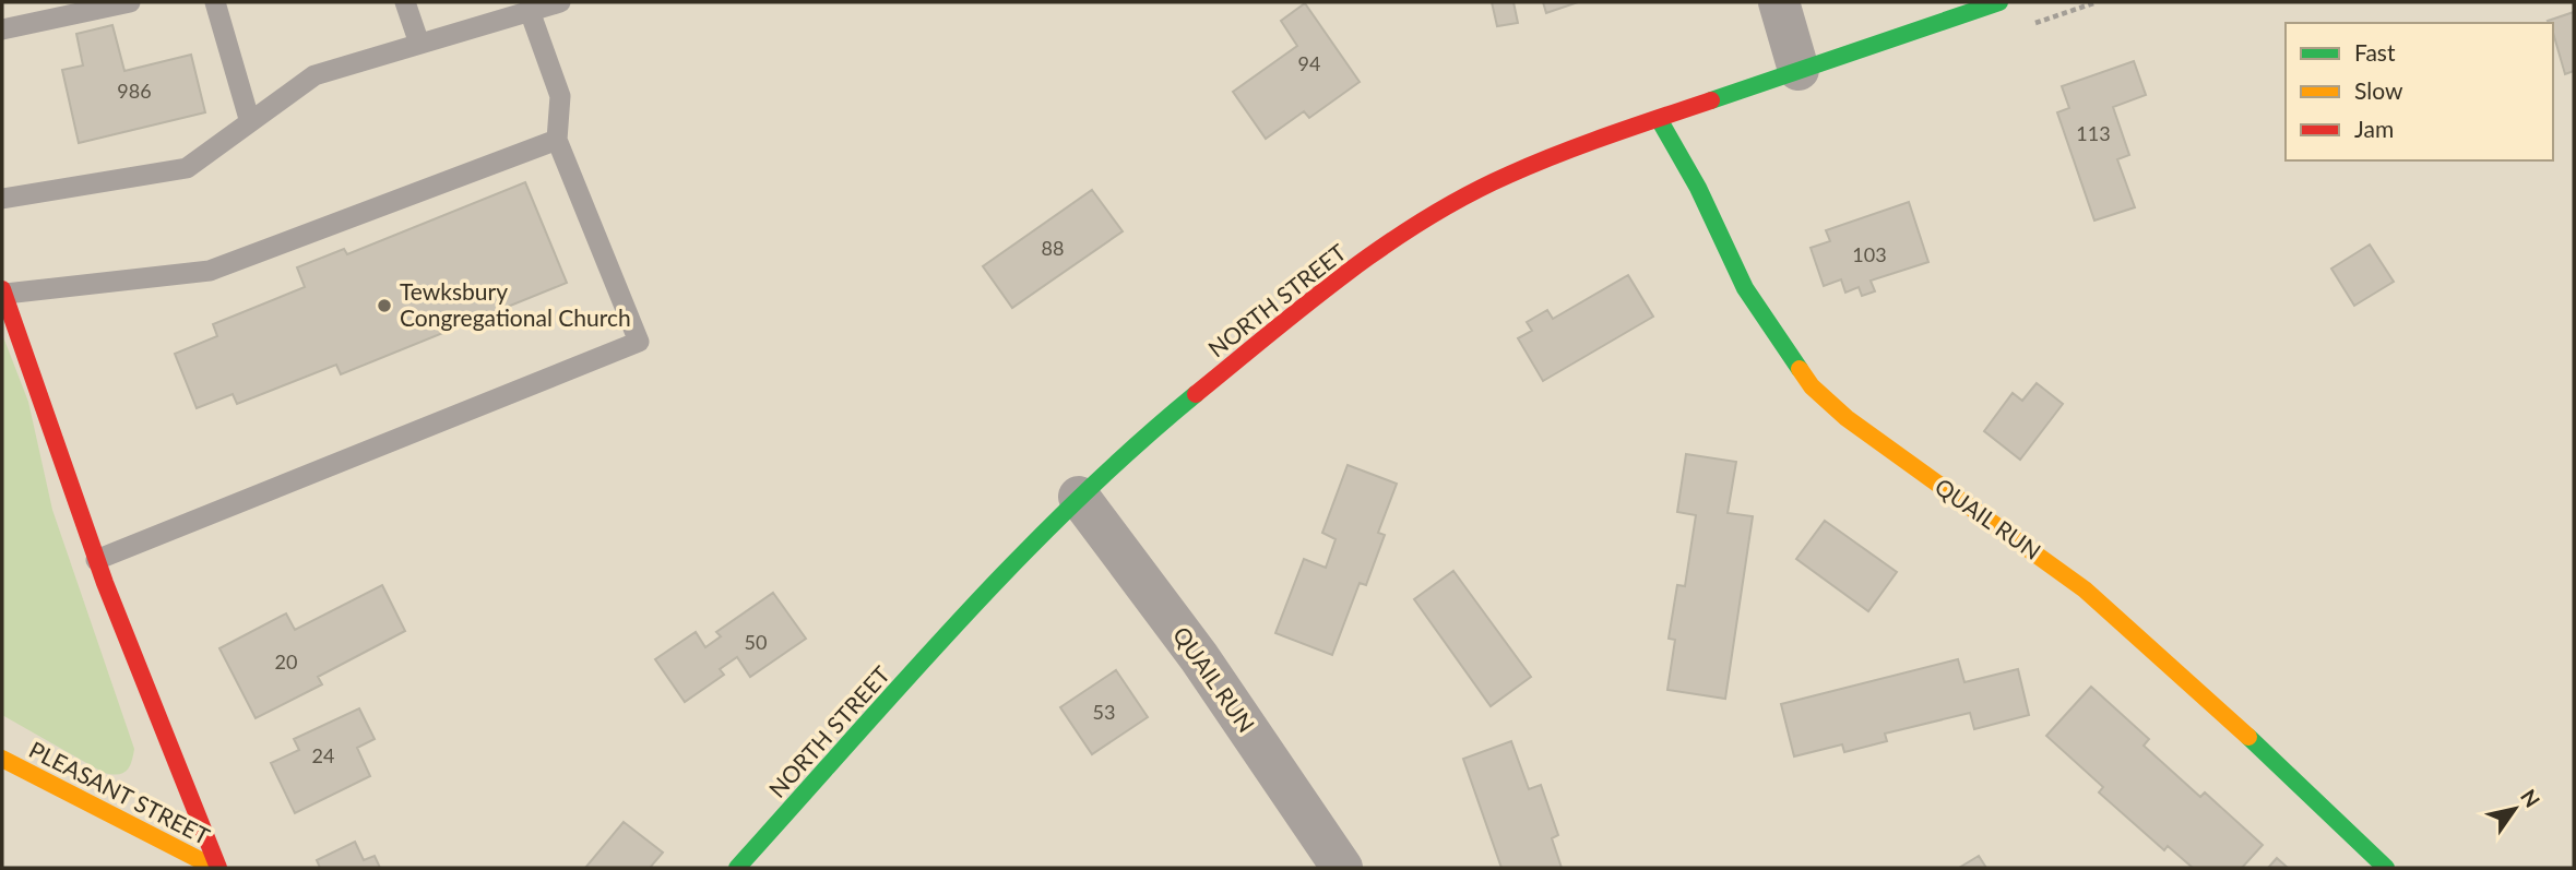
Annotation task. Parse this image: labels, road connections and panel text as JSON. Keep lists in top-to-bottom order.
{
  "streets": {
    "main road": ["NORTH STREET", "QUAIL RUN", "PLEASANT STREET"]
  },
  "crossings": [
    ["NORTH STREET", "QUAIL RUN"]
  ],
  "places": ["Tewksbury Congregational Church"],
  "house_numbers": [
    "94",
    "986",
    "113",
    "88",
    "103",
    "50",
    "20",
    "53",
    "24"
  ],
  "legend": ["Fast", "Slow", "Jam"],
  "north": "top right"
}
